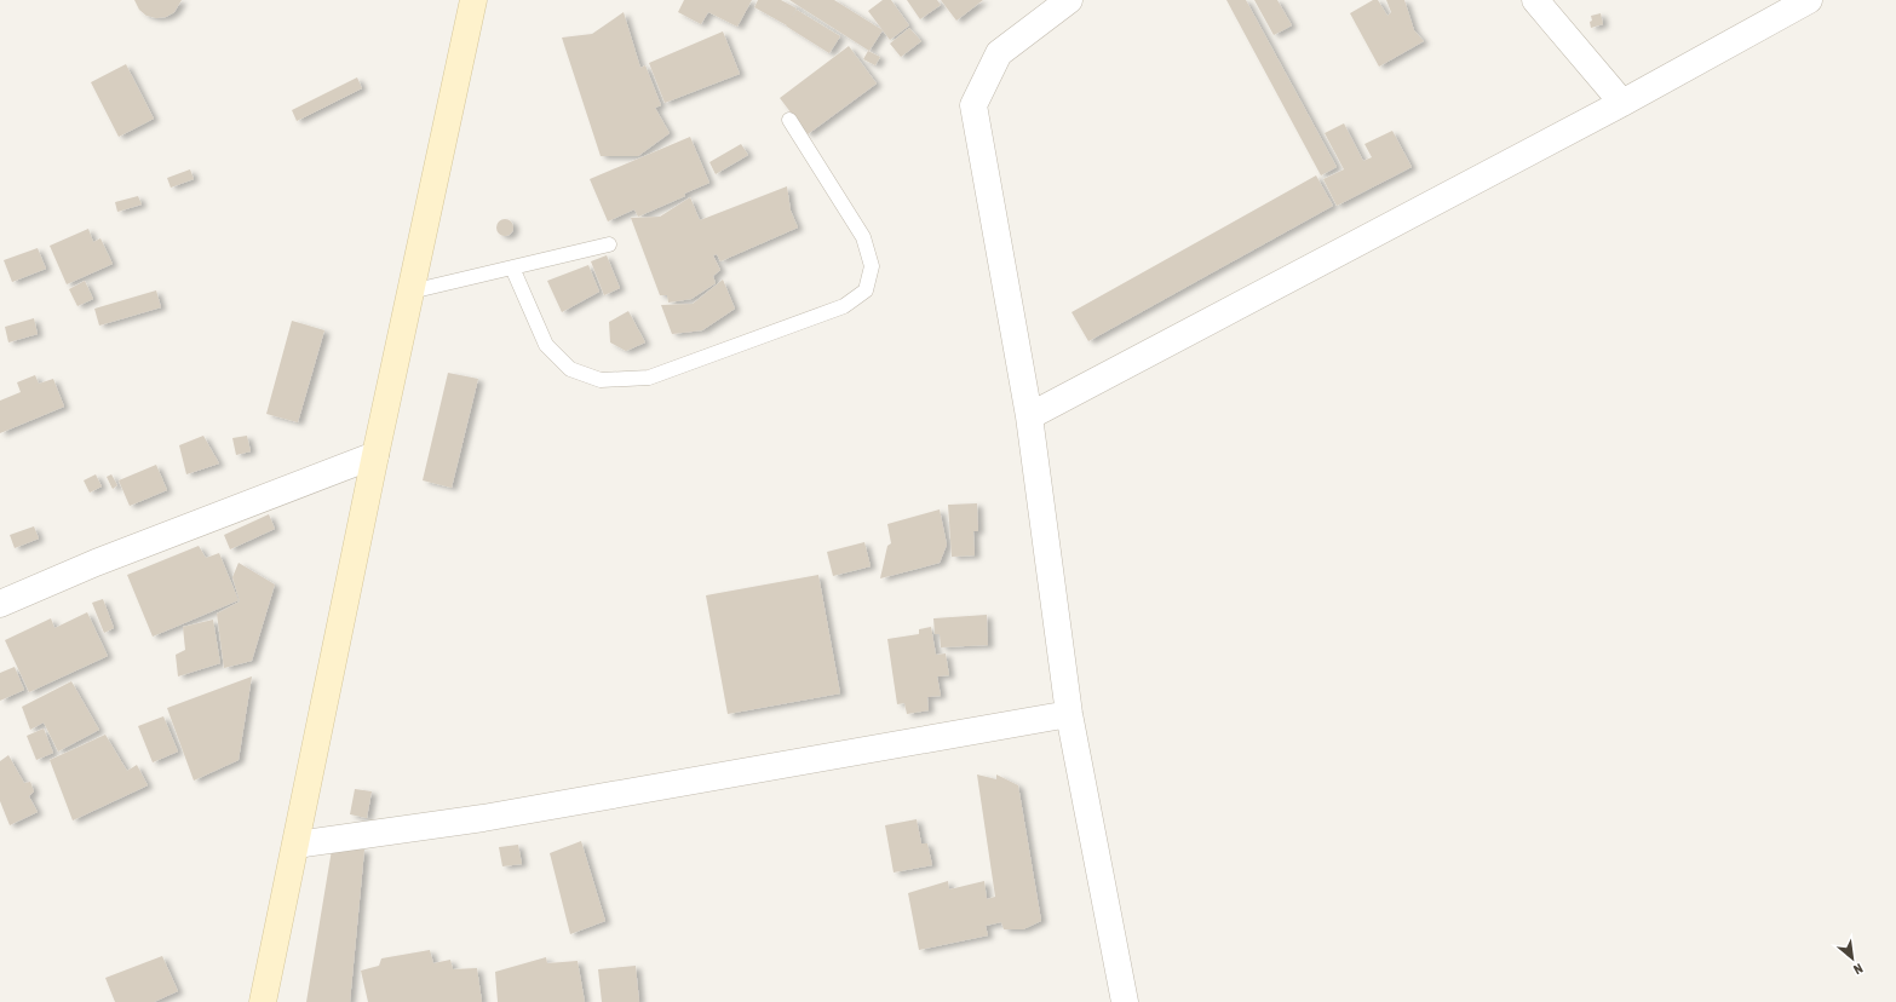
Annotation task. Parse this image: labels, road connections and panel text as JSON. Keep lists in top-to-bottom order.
{
  "north": "bottom right"
}
